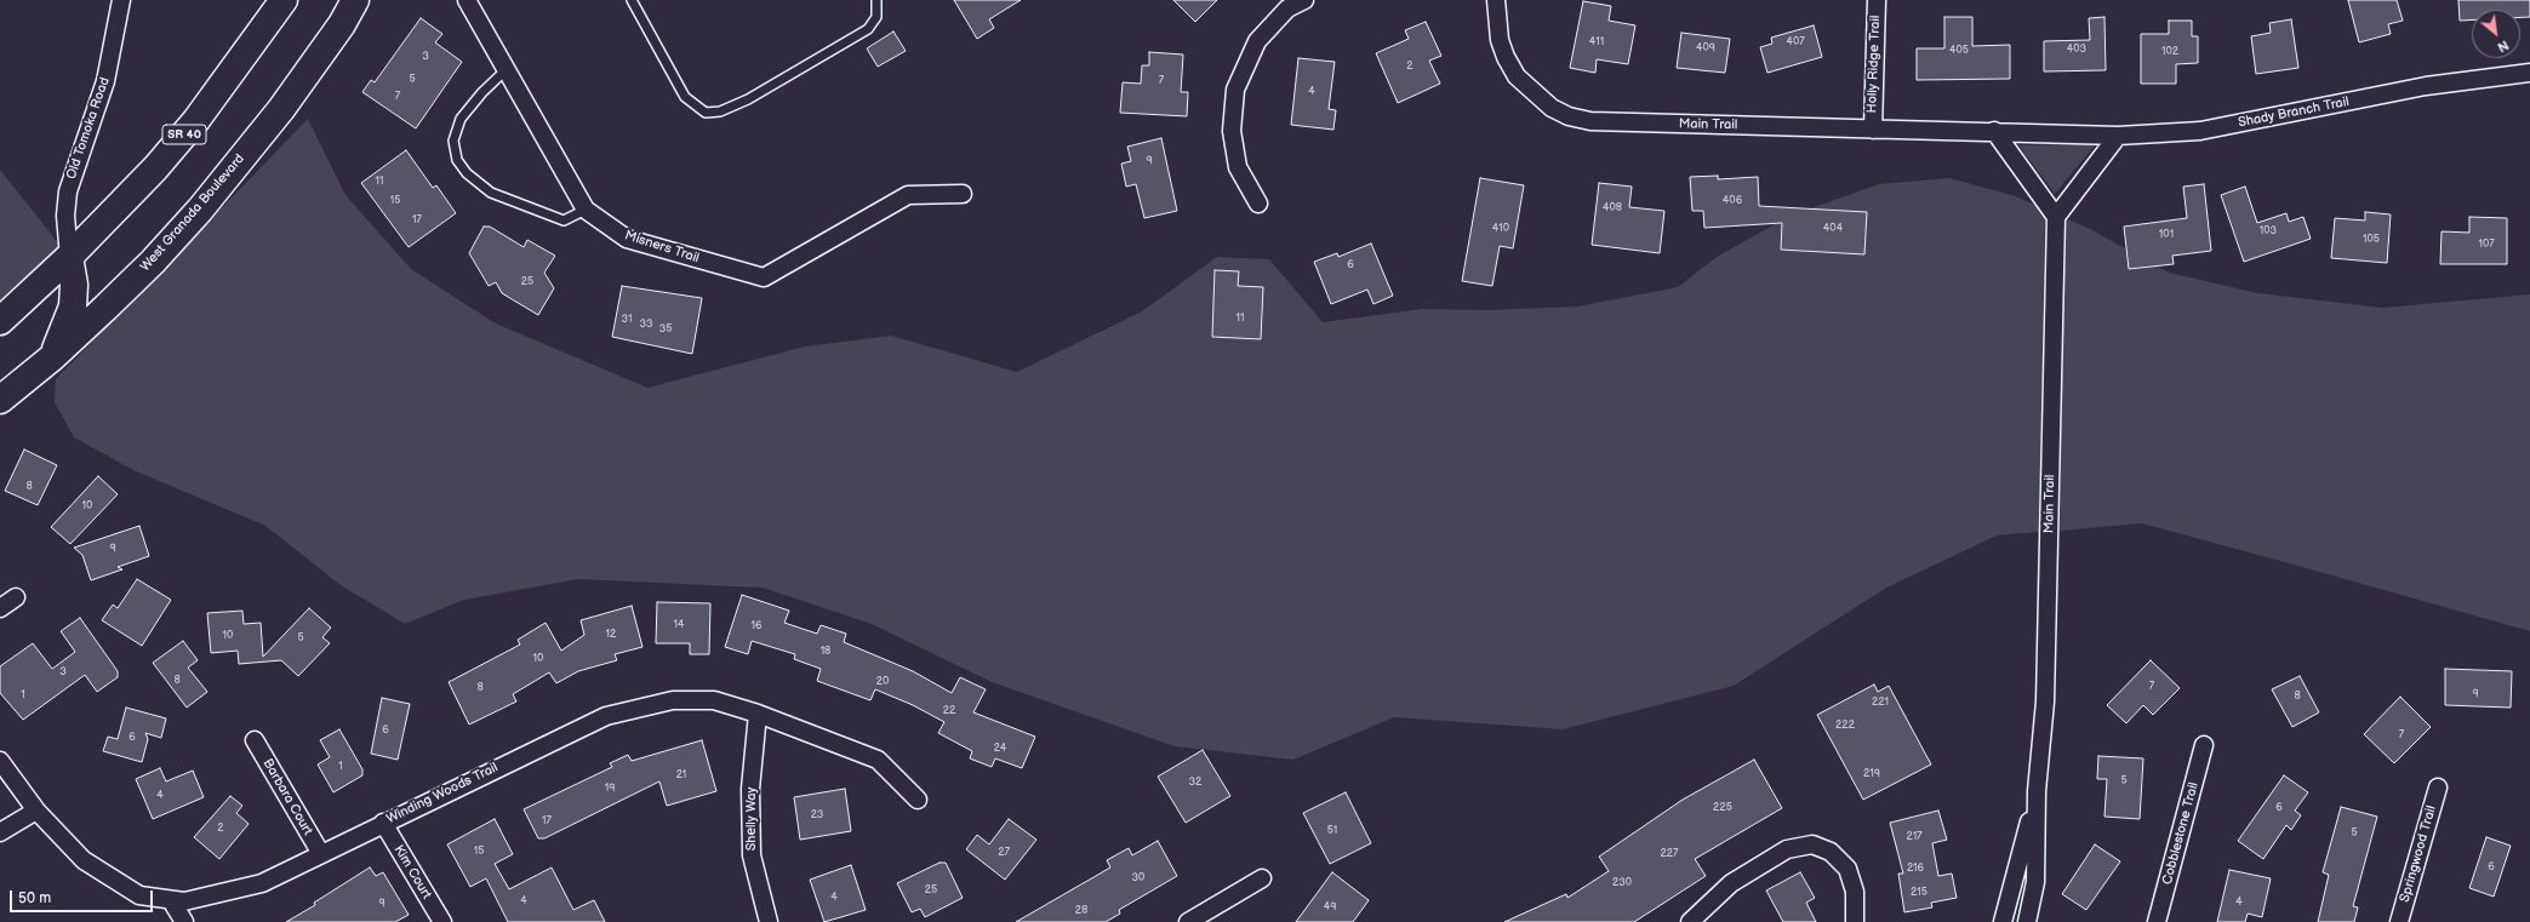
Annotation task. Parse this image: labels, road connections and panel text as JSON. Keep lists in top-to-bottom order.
{
  "streets": {
    "main road": ["SR 40", "West Granada Boulevard"],
    "street": [
      "Holly Ridge Trail",
      "Shady Branch Trail",
      "Main Trail",
      "Old Tomoka Road",
      "Misners Trail",
      "Winding Woods Trail",
      "Barbara Court",
      "Shelly Way",
      "Cobblestone Trail",
      "Springwood Trail",
      "Kim Court"
    ]
  },
  "crossings": [
    ["Holly Ridge Trail", "Main Trail"],
    ["Shady Branch Trail", "Main Trail"],
    ["Old Tomoka Road", "SR 40"],
    ["Winding Woods Trail", "Barbara Court"],
    ["Winding Woods Trail", "Shelly Way"],
    ["Winding Woods Trail", "Kim Court"]
  ],
  "house_numbers": [
    "411",
    "407",
    "409",
    "403",
    "405",
    "102",
    "3",
    "2",
    "5",
    "7",
    "4",
    "7",
    "9",
    "11",
    "15",
    "406",
    "408",
    "17",
    "410",
    "404",
    "103",
    "101",
    "105",
    "107",
    "6",
    "25",
    "11",
    "31",
    "33",
    "35",
    "8",
    "10",
    "9",
    "14",
    "16",
    "12",
    "10",
    "5",
    "18",
    "10",
    "3",
    "8",
    "20",
    "7",
    "8",
    "9",
    "1",
    "8",
    "221",
    "22",
    "222",
    "6",
    "7",
    "6",
    "24",
    "1",
    "219",
    "21",
    "5",
    "32",
    "19",
    "4",
    "225",
    "6",
    "23",
    "17",
    "2",
    "51",
    "5",
    "217",
    "15",
    "27",
    "227",
    "6",
    "216",
    "30",
    "230",
    "25",
    "215",
    "4",
    "4",
    "4",
    "9",
    "49",
    "28"
  ],
  "scale_bar": "50 m",
  "north": "bottom right"
}
